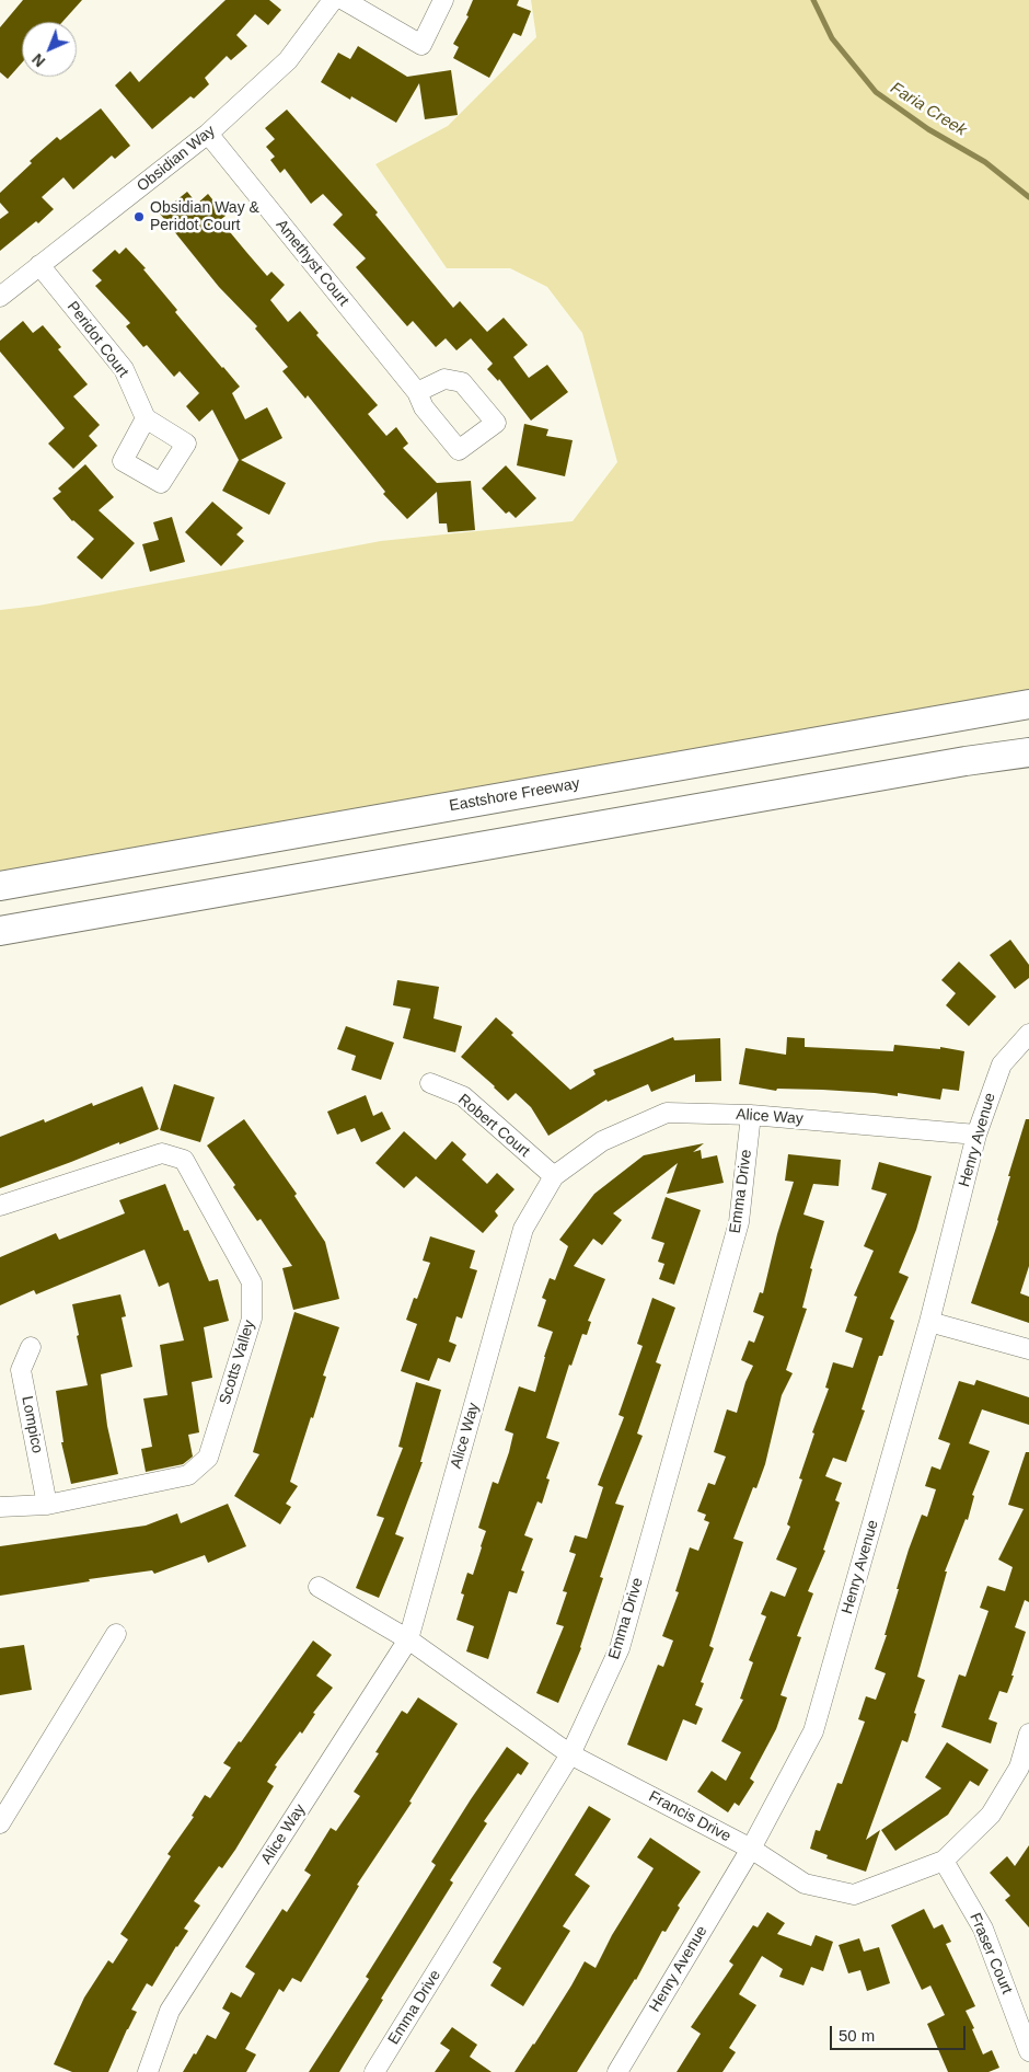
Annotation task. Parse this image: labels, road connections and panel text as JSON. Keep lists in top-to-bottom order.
{
  "streets": {
    "highway": ["Eastshore Freeway"],
    "street": [
      "Obsidian Way",
      "Amethyst Court",
      "Peridot Court",
      "Alice Way",
      "Robert Court",
      "Henry Avenue",
      "Emma Drive",
      "Scotts Valley",
      "Lompico",
      "Francis Drive",
      "Fraser Court"
    ]
  },
  "crossings": [
    ["Obsidian Way", "Amethyst Court"],
    ["Obsidian Way", "Peridot Court"],
    ["Alice Way", "Robert Court"],
    ["Alice Way", "Henry Avenue"],
    ["Alice Way", "Emma Drive"],
    ["Alice Way", "Francis Drive"],
    ["Henry Avenue", "Francis Drive"],
    ["Emma Drive", "Francis Drive"],
    ["Scotts Valley", "Lompico"],
    ["Francis Drive", "Fraser Court"]
  ],
  "water": ["Faria Creek"],
  "places": ["Obsidian Way & Peridot Court"],
  "scale_bar": "50 m",
  "north": "bottom left"
}
